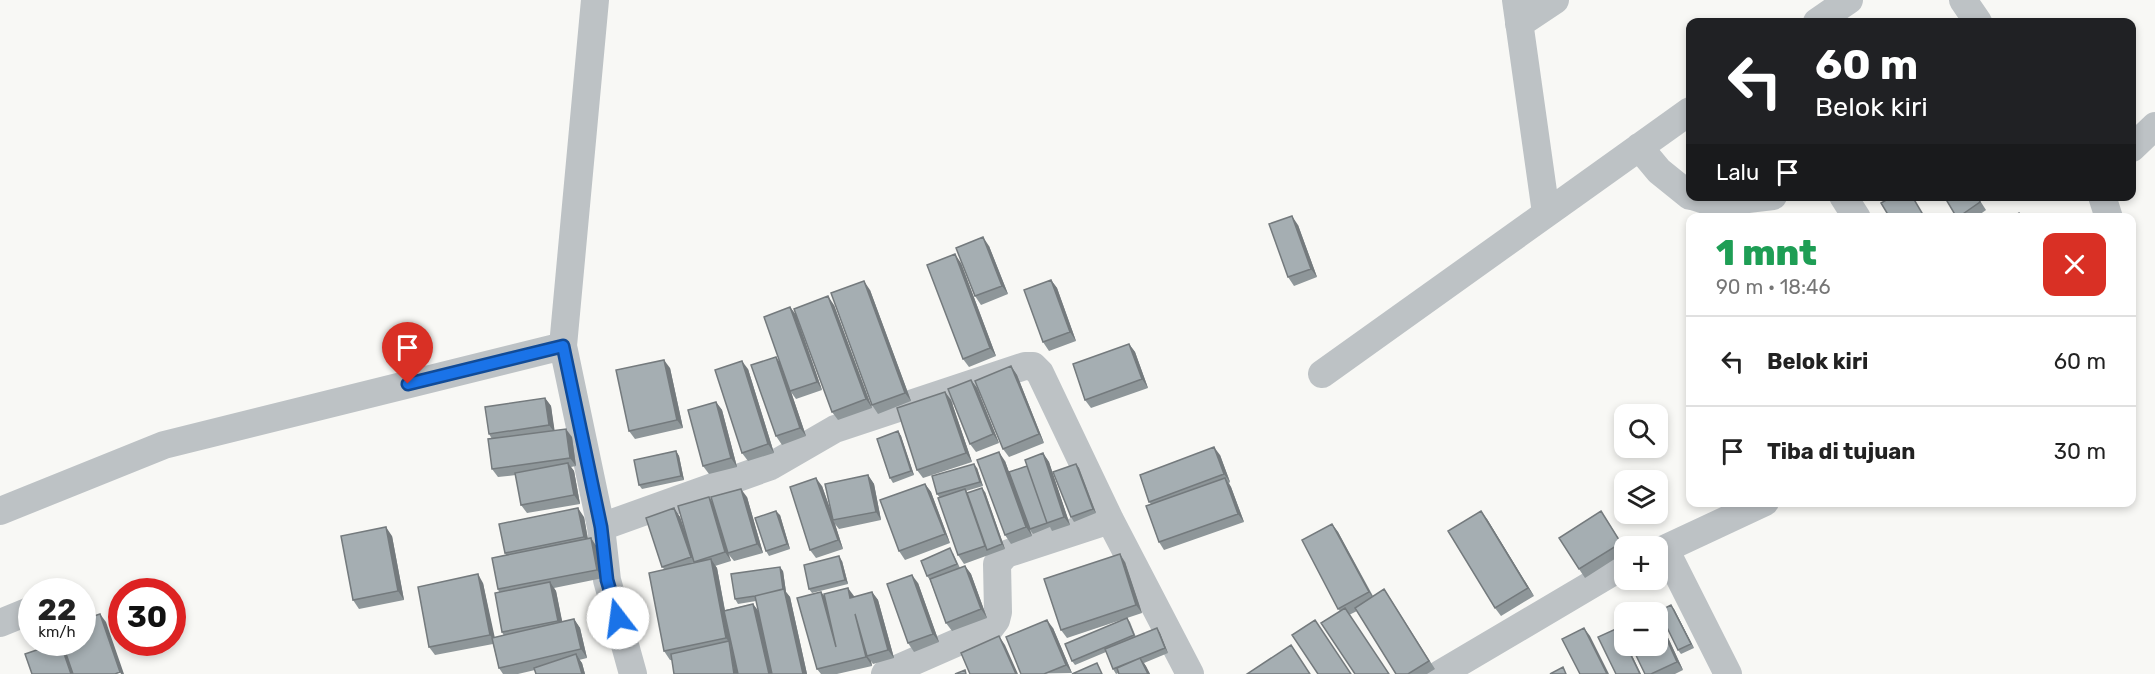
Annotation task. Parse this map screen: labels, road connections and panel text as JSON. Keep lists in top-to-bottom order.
{
  "page": {
    "turn": ["60 m", "Belok kiri"],
    "then": "Lalu",
    "heading": ["1 mnt", "90 m · 18:46"],
    "list": [
      {
        "name": "Belok kiri",
        "value": "60 m"
      },
      {
        "name": "Tiba di tujuan",
        "value": "30 m"
      }
    ],
    "map_buttons": ["+", "−"],
    "speed": "22 km/h",
    "limit": "30"
  }
}
